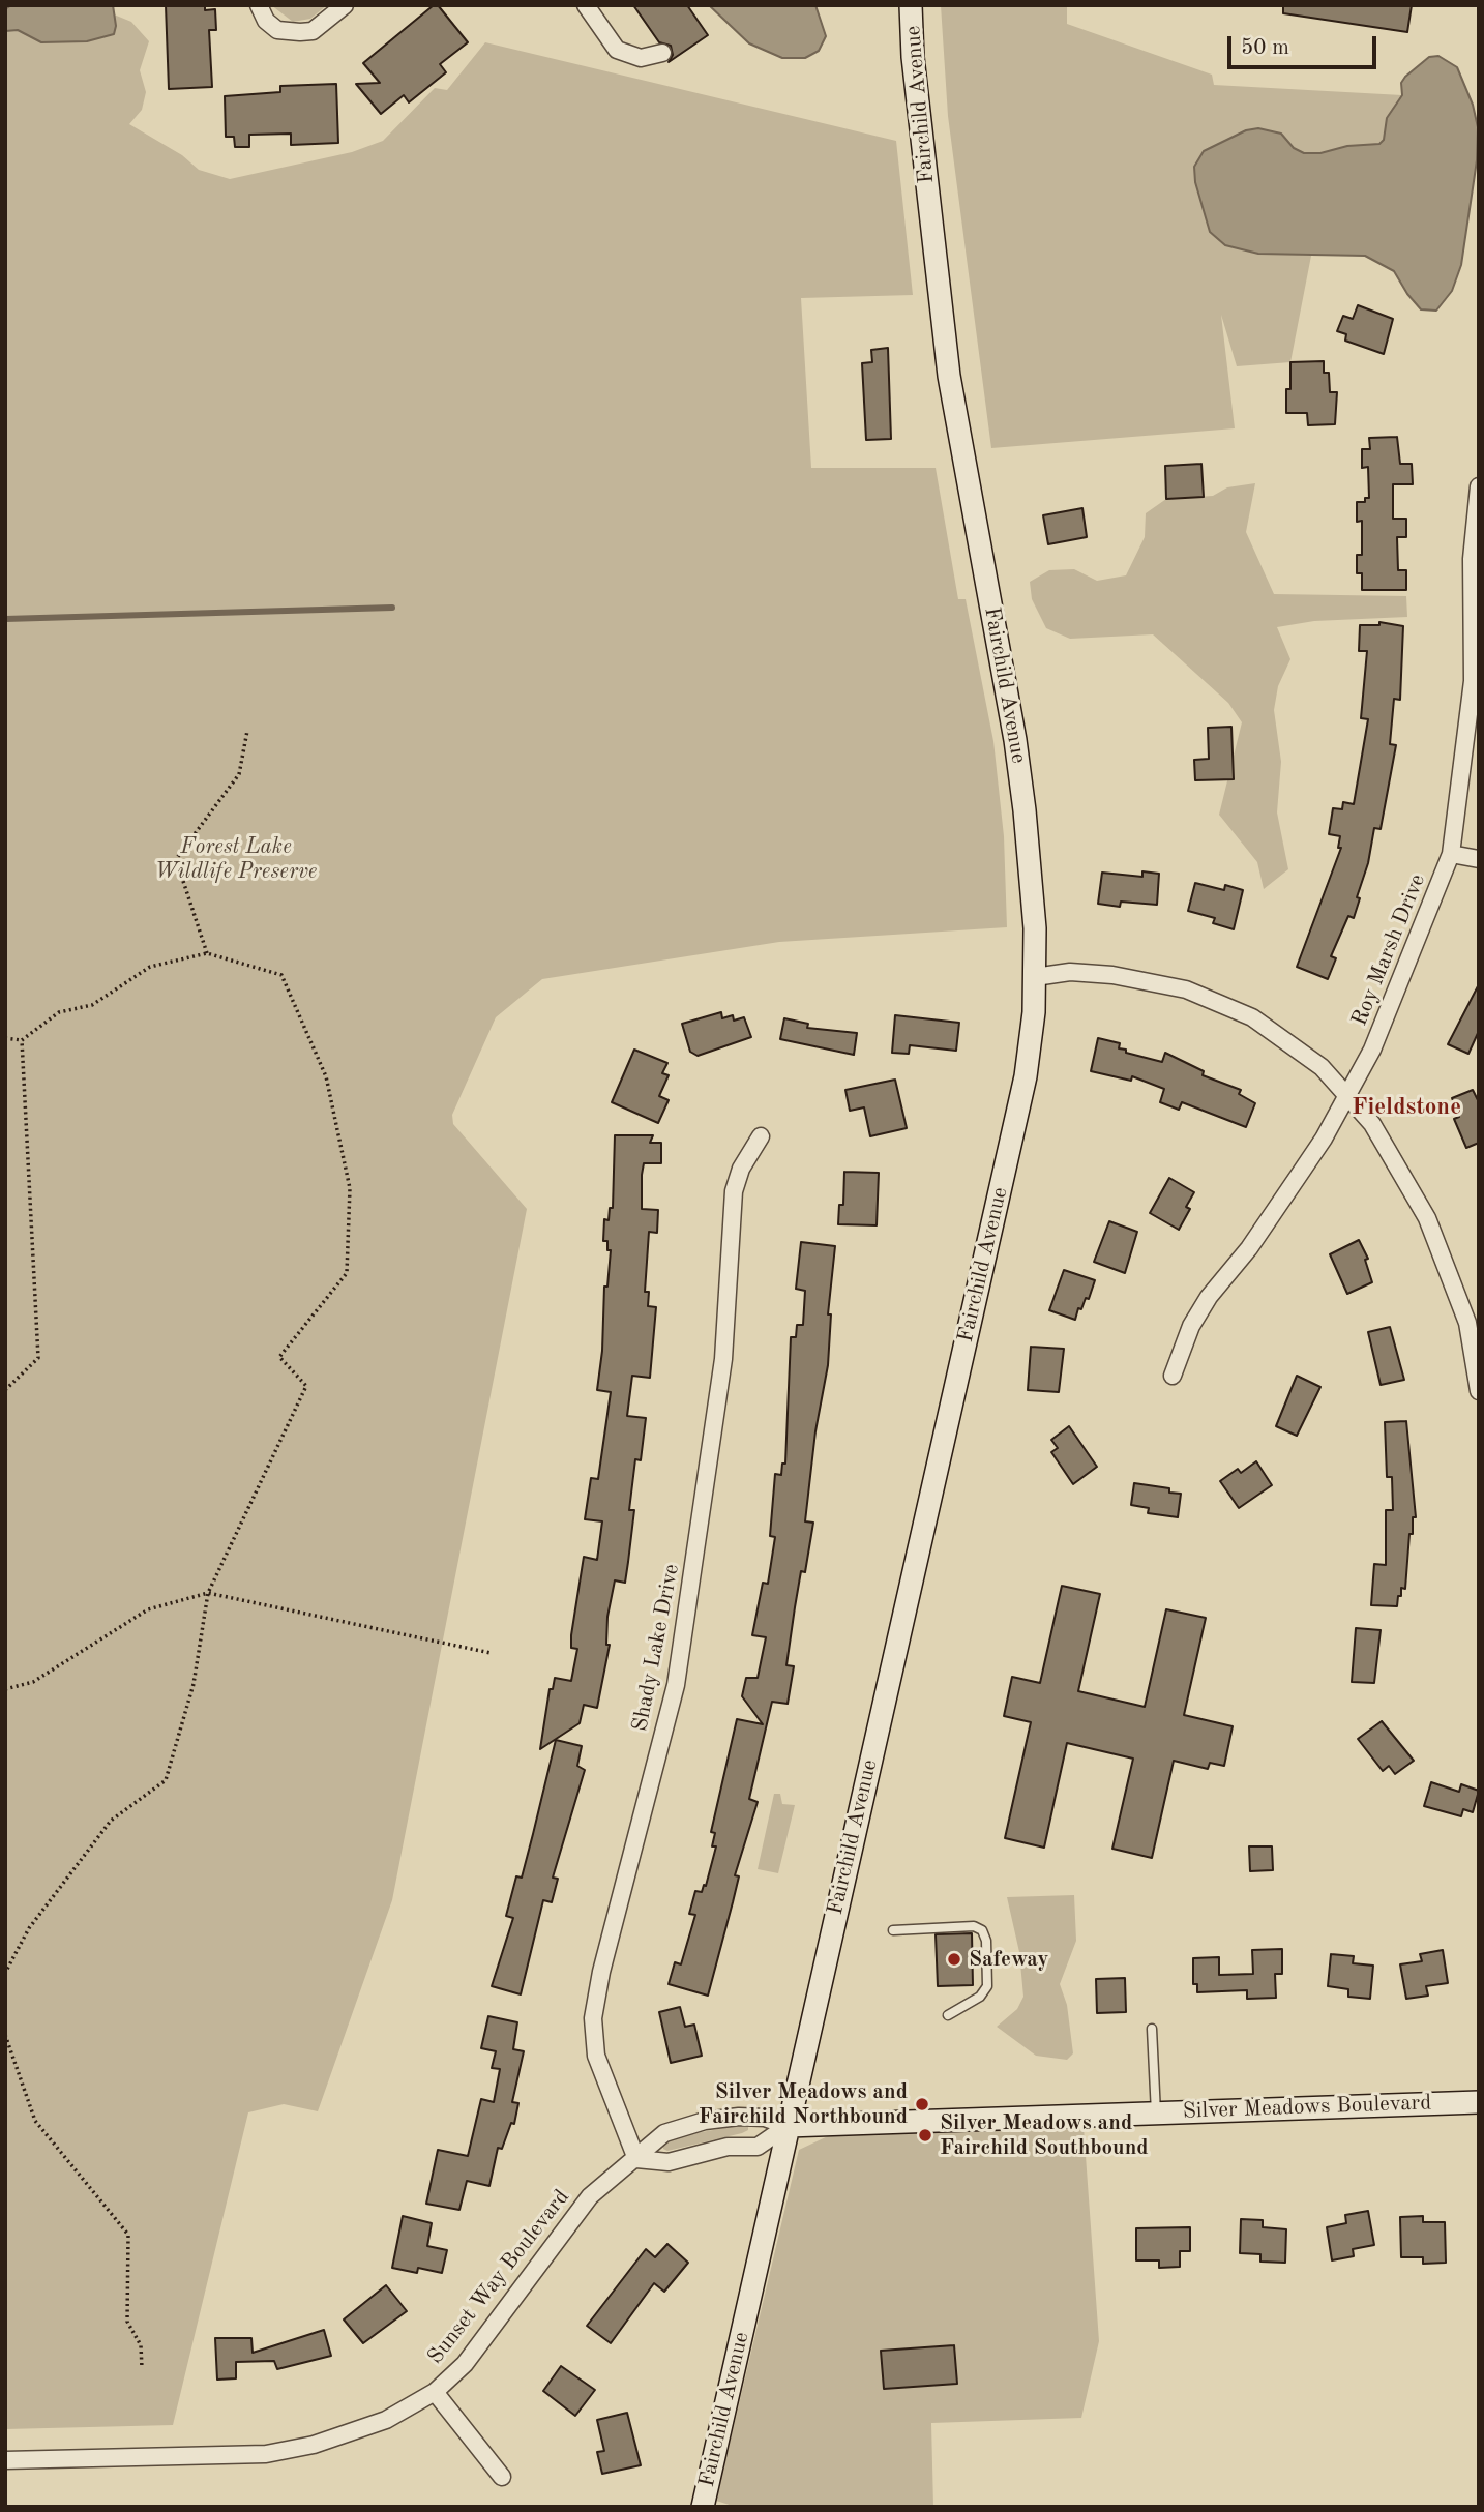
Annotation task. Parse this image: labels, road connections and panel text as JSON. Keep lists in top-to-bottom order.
{
  "streets": {
    "main road": ["Fairchild Avenue", "Silver Meadows Boulevard"],
    "street": ["Roy Marsh Drive", "Shady Lake Drive", "Sunset Way Boulevard"]
  },
  "crossings": [
    ["Fairchild Avenue", "Silver Meadows Boulevard"],
    ["Fairchild Avenue", "Sunset Way Boulevard"],
    ["Shady Lake Drive", "Sunset Way Boulevard"],
    ["Silver Meadows Boulevard", "Sunset Way Boulevard"]
  ],
  "districts": ["Fieldstone"],
  "parks": ["Forest Lake Wildlife Preserve"],
  "places": ["Safeway", "Silver Meadows and Fairchild Northbound", "Silver Meadows and Fairchild Southbound"],
  "scale_bar": "50 m"
}
